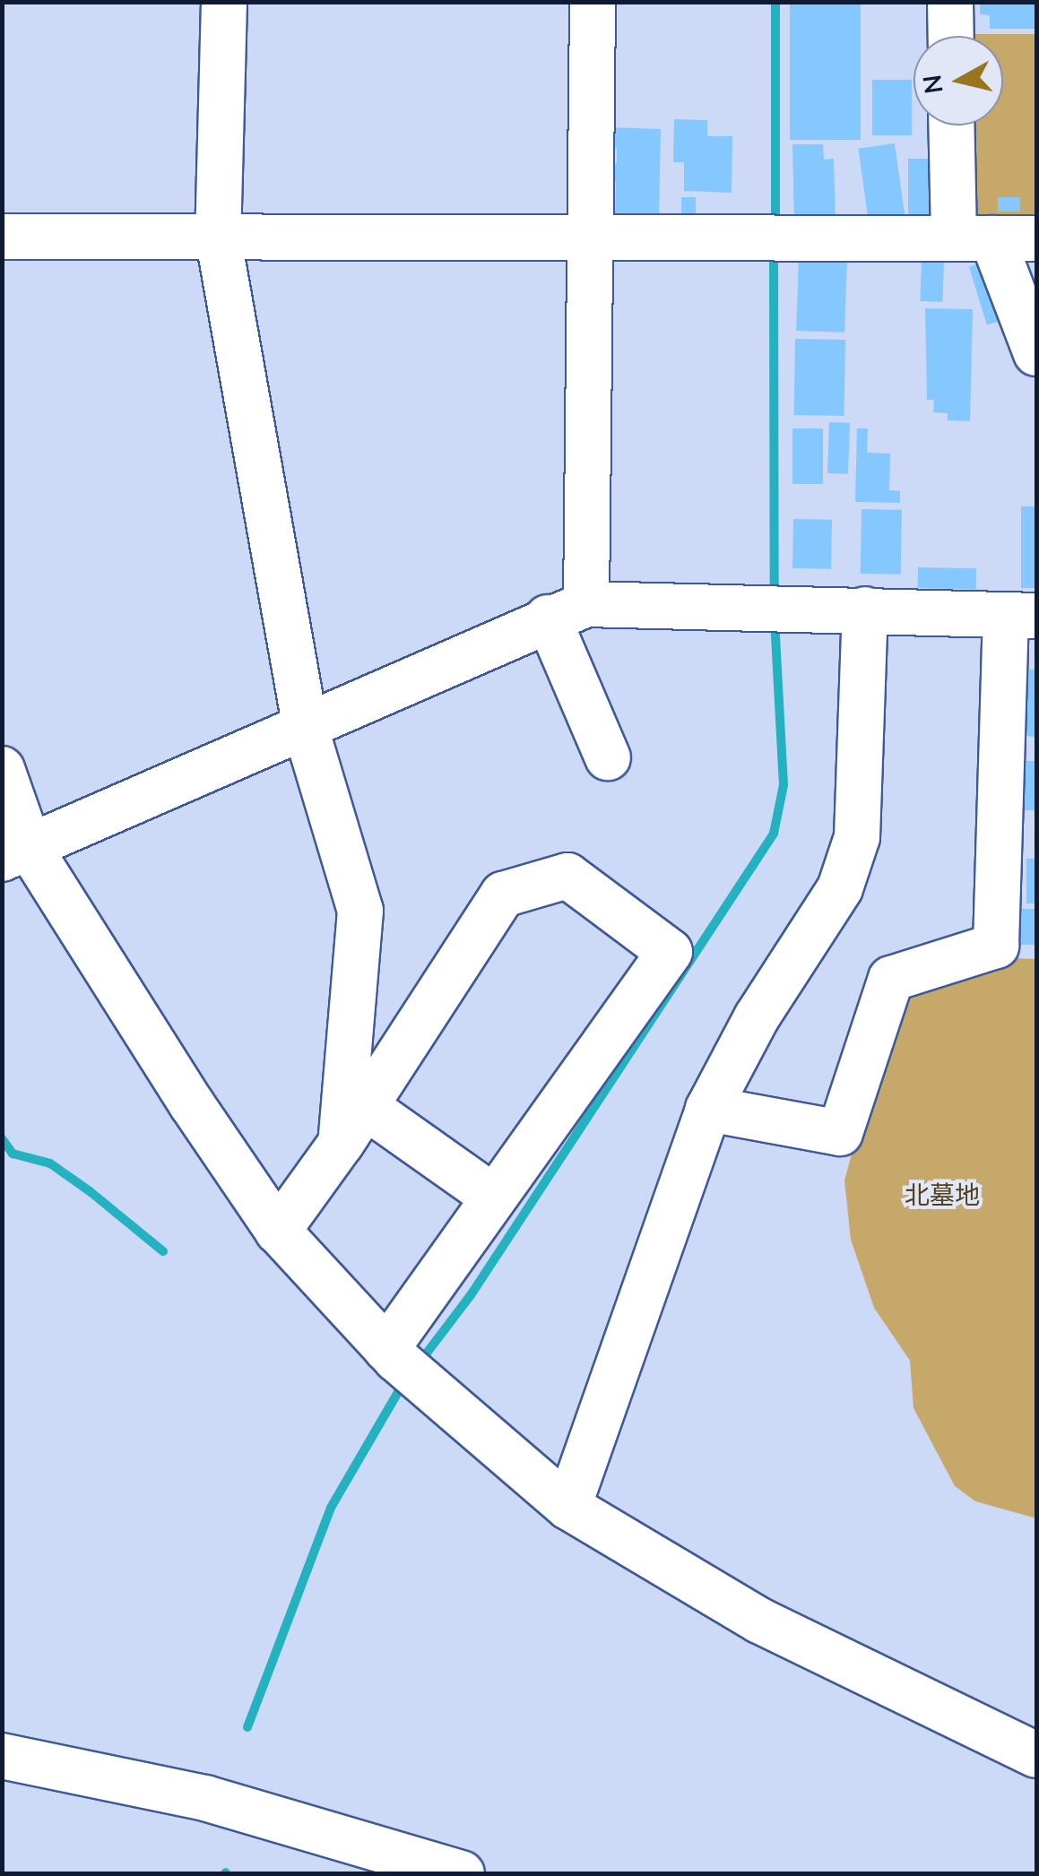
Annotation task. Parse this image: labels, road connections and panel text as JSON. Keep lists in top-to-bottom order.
{
  "parks": ["北墓地"],
  "north": "left"
}
